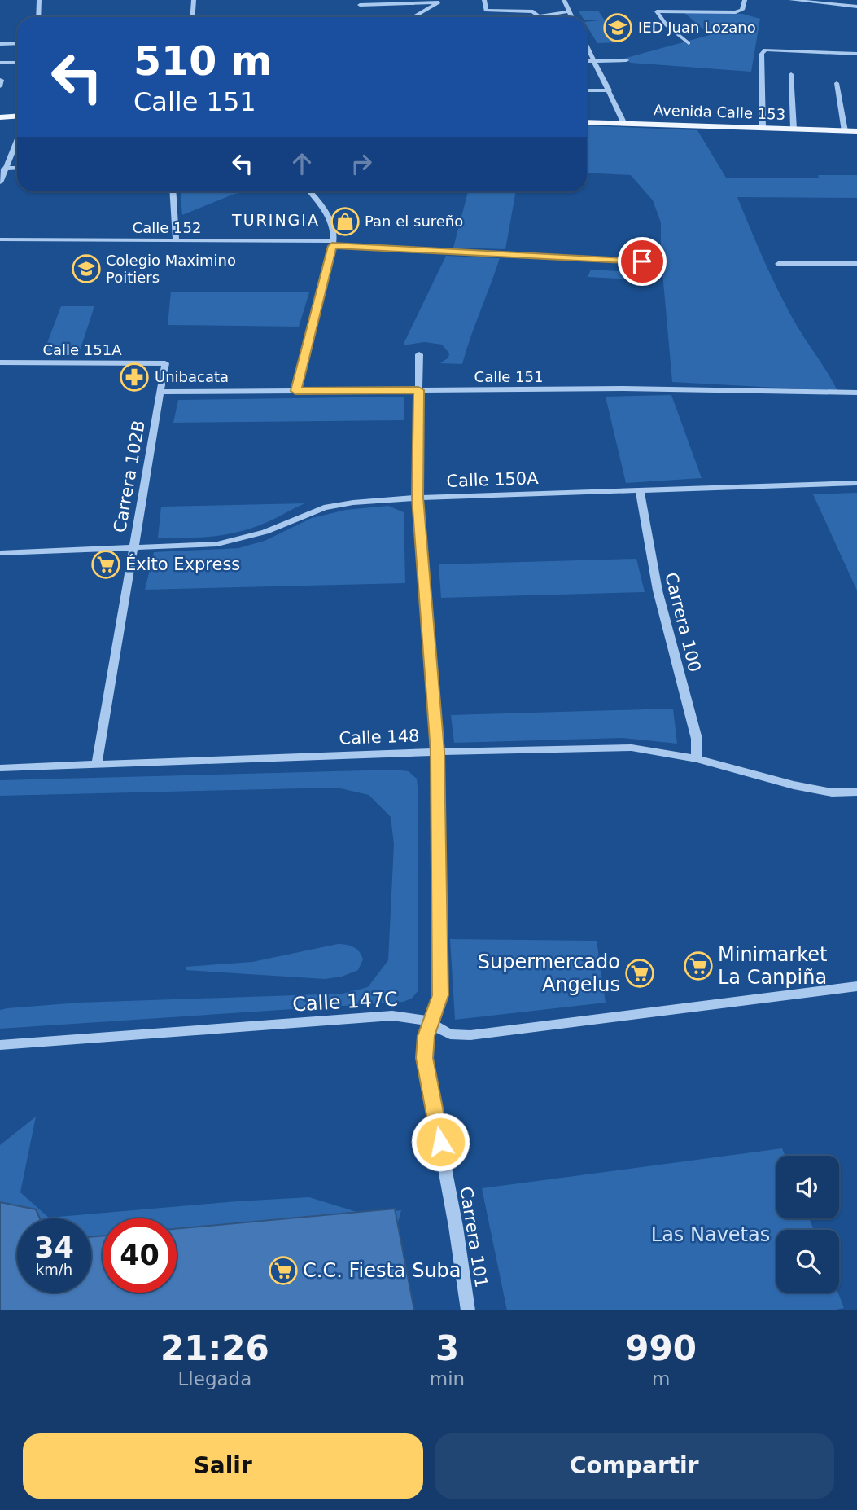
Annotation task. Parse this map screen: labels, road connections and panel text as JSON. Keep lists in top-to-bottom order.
{
  "streets": {
    "main road": ["Avenida Calle 153"],
    "street": [
      "Calle 152",
      "Calle 151A",
      "Calle 151",
      "Carrera 102B",
      "Calle 150A",
      "Carrera 100",
      "Calle 148",
      "Calle 147C",
      "Carrera 101"
    ]
  },
  "crossings": [
    ["Calle 151A", "Carrera 102B"],
    ["Calle 151", "Carrera 102B"],
    ["Calle 151", "Carrera 101"],
    ["Carrera 102B", "Calle 150A"],
    ["Carrera 102B", "Calle 148"],
    ["Calle 150A", "Carrera 100"],
    ["Calle 150A", "Carrera 101"],
    ["Carrera 100", "Calle 148"],
    ["Calle 148", "Carrera 101"],
    ["Calle 147C", "Carrera 101"]
  ],
  "districts": ["TURINGIA"],
  "parks": ["Las Navetas"],
  "places": {
    "school or university": ["IED Juan Lozano", "Colegio Maximino Poitiers"],
    "shop": ["Pan el sureño"],
    "pharmacy": ["Unibacata"],
    "supermarket": [
      "Éxito Express",
      "Minimarket La Canpiña",
      "Supermercado Angelus",
      "C.C. Fiesta Suba"
    ]
  },
  "page": {
    "turn": ["510 m", "Calle 151"],
    "speed": "34 km/h",
    "limit": "40",
    "eta": [
      "21:26",
      "Llegada",
      "3",
      "min",
      "990",
      "m"
    ],
    "buttons": ["Salir", "Compartir"]
  }
}
